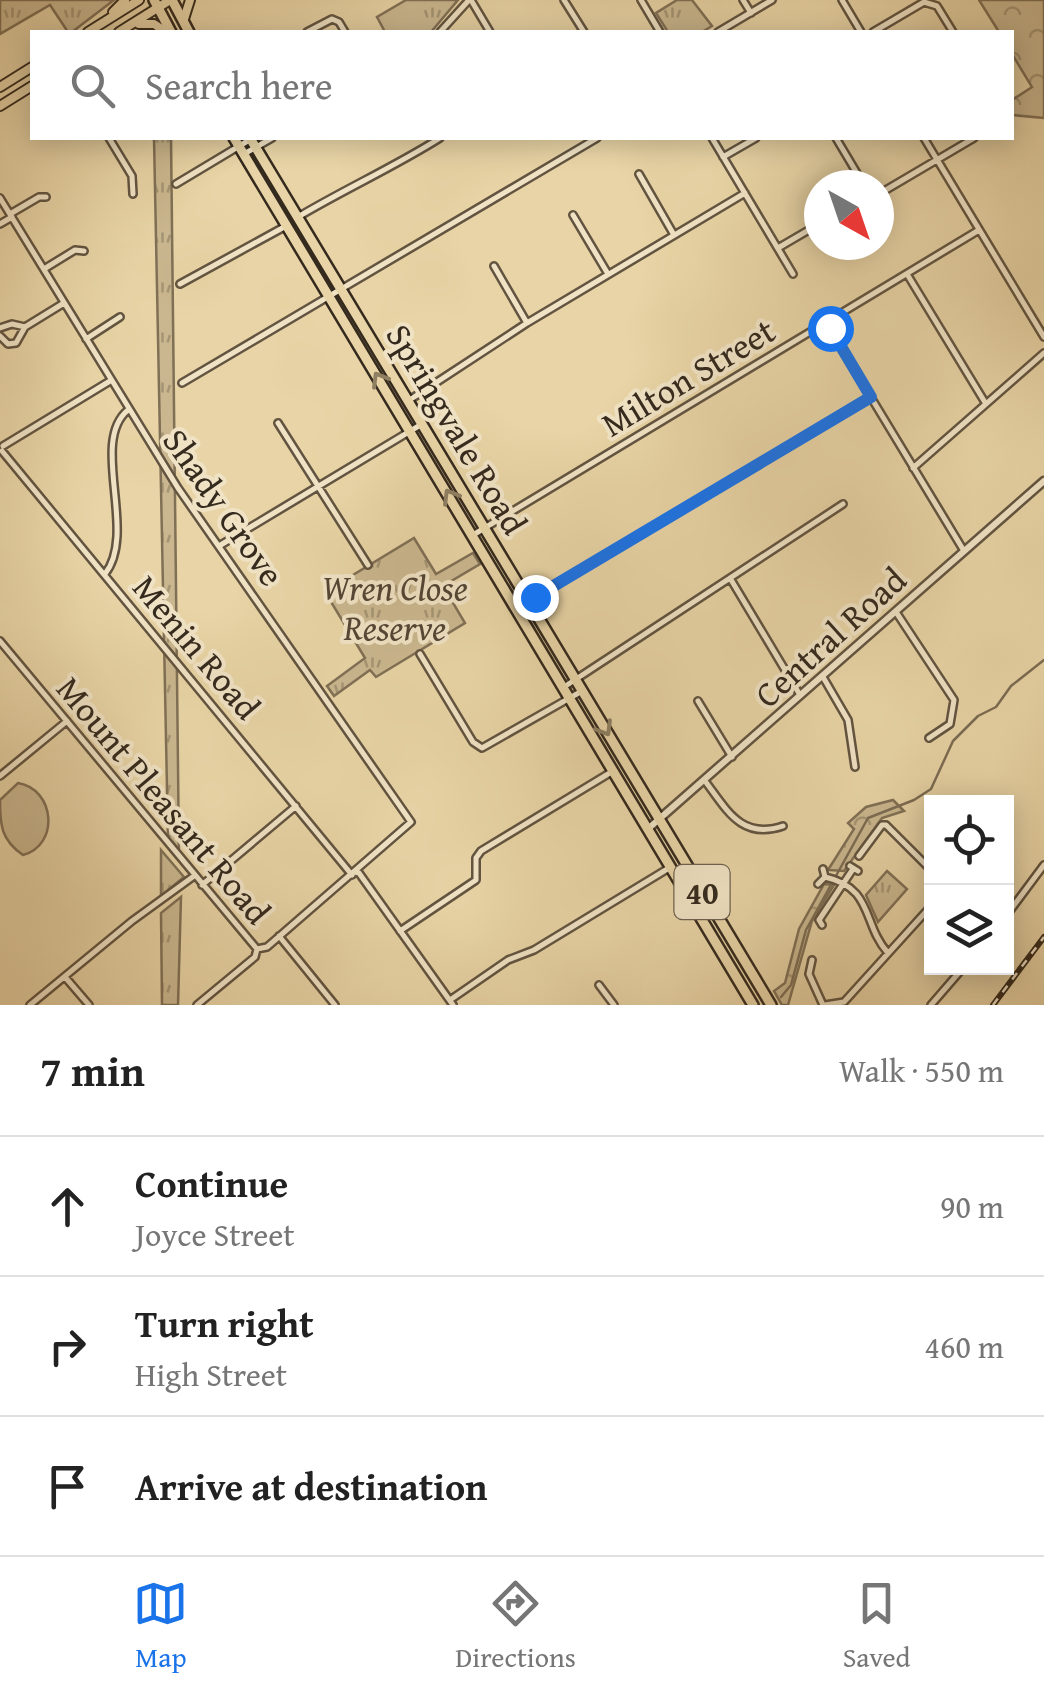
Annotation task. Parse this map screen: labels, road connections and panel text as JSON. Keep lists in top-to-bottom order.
{
  "streets": {
    "highway": ["Springvale Road", "40"],
    "street": [
      "Milton Street",
      "Shady Grove",
      "Central Road",
      "Menin Road",
      "Mount Pleasant Road"
    ]
  },
  "crossings": [
    ["Milton Street", "Springvale Road"],
    ["Springvale Road", "Central Road"],
    ["Shady Grove", "Menin Road"],
    ["Shady Grove", "Mount Pleasant Road"],
    ["Menin Road", "Mount Pleasant Road"]
  ],
  "parks": ["Wren Close Reserve"],
  "north": "bottom right",
  "page": {
    "search": "Search here",
    "heading": ["7 min", "Walk · 550 m"],
    "list": [
      ["Continue", "Joyce Street", "90 m"],
      ["Turn right", "High Street", "460 m"],
      "Arrive at destination"
    ],
    "nav": ["Map", "Directions", "Saved"]
  }
}
